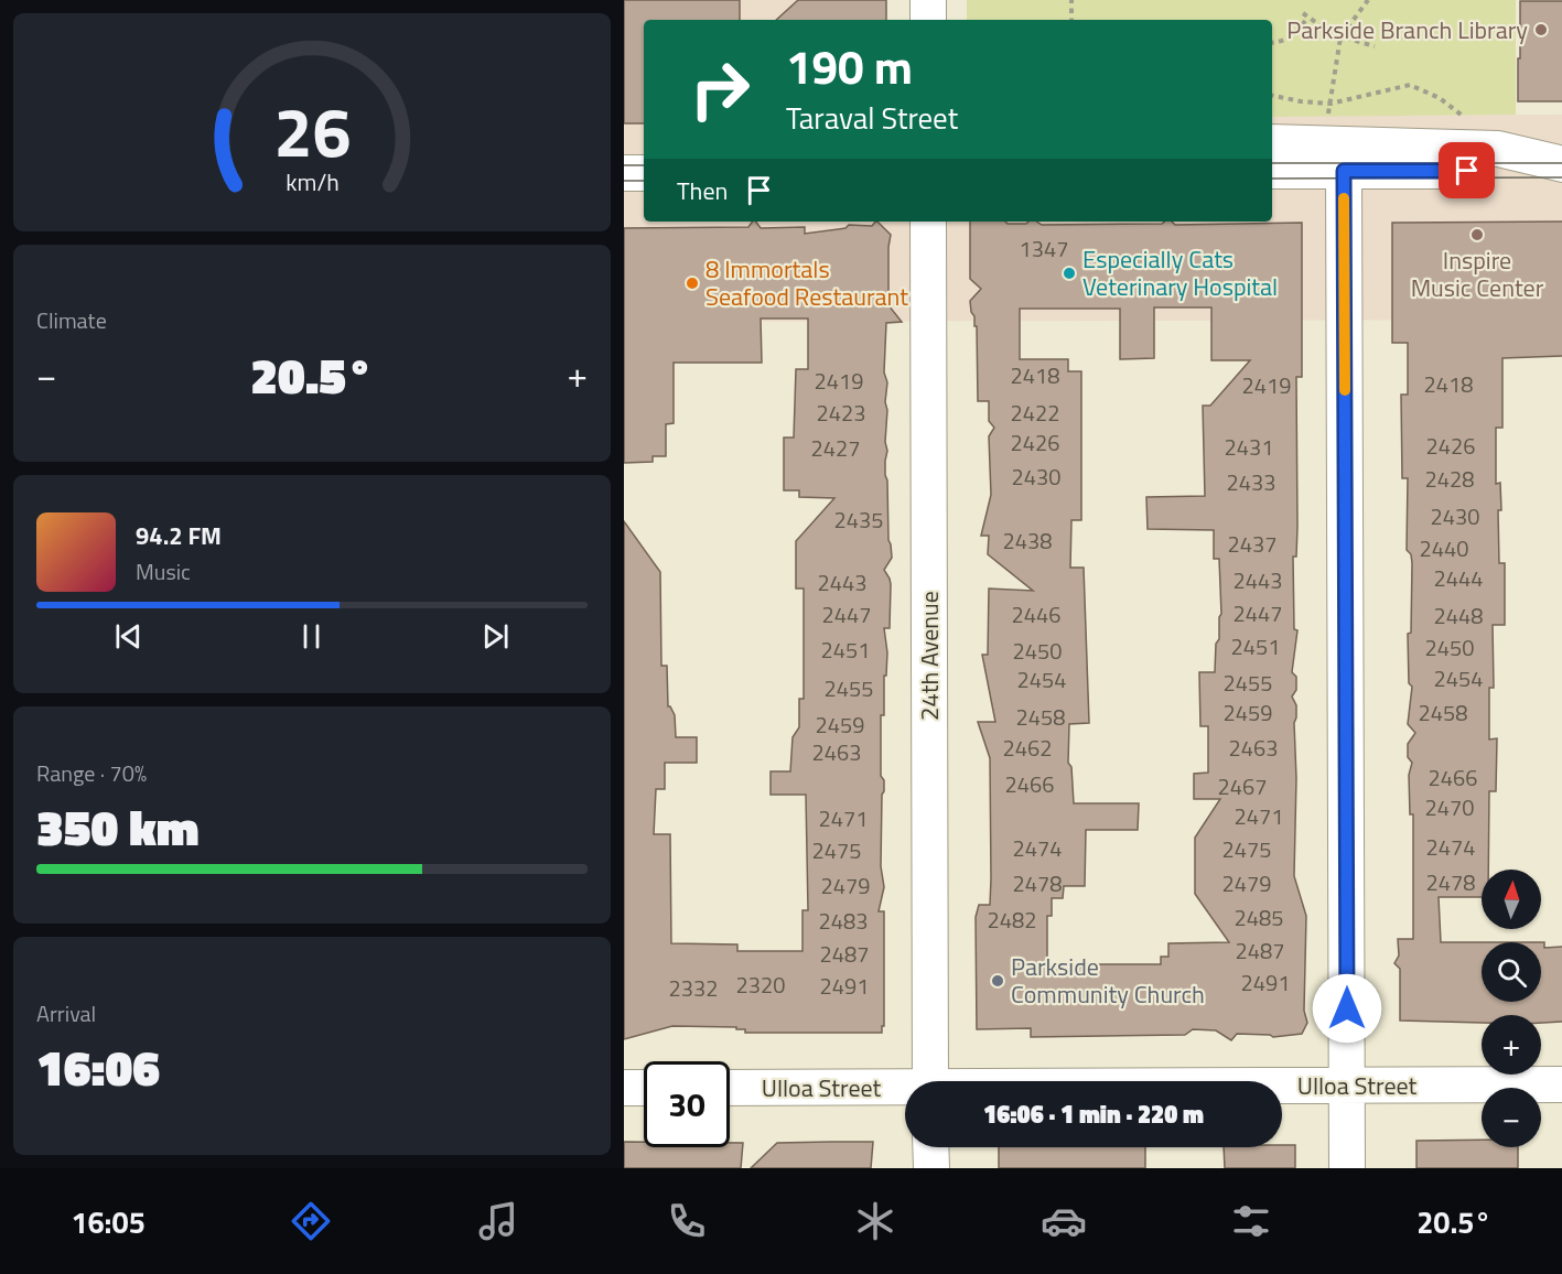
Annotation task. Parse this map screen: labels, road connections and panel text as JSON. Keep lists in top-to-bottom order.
{
  "streets": {
    "street": ["24th Avenue", "Ulloa Street"]
  },
  "places": [
    "Parkside Branch Library",
    "Inspire Music Center",
    "Especially Cats Veterinary Hospital",
    "8 Immortals Seafood Restaurant",
    "Parkside Community Church"
  ],
  "house_numbers": [
    "1347",
    "2418",
    "2419",
    "2418",
    "2419",
    "2423",
    "2422",
    "2426",
    "2426",
    "2431",
    "2427",
    "2430",
    "2428",
    "2433",
    "2430",
    "2435",
    "2438",
    "2437",
    "2440",
    "2444",
    "2443",
    "2443",
    "2447",
    "2447",
    "2446",
    "2448",
    "2451",
    "2450",
    "2451",
    "2450",
    "2454",
    "2454",
    "2455",
    "2455",
    "2459",
    "2458",
    "2458",
    "2459",
    "2462",
    "2463",
    "2463",
    "2466",
    "2466",
    "2467",
    "2470",
    "2471",
    "2471",
    "2474",
    "2474",
    "2475",
    "2475",
    "2478",
    "2478",
    "2479",
    "2479",
    "2485",
    "2482",
    "2483",
    "2487",
    "2487",
    "2491",
    "2320",
    "2491",
    "2332"
  ],
  "north": "top",
  "page": {
    "turn": ["190 m", "Taraval Street"],
    "then": "Then",
    "tile": [
      "Climate",
      ["Range · 70%", "350 km"],
      ["Arrival", "16:06"]
    ],
    "heat": ["−", "20.5°", "+"],
    "song": ["94.2 FM", "Music"],
    "map_buttons": ["+", "−"],
    "limit": "30",
    "trip": "16:06 · 1 min · 220 m",
    "tabs": ["16:05", "20.5°"],
    "gauge": ["26", "km/h"]
  }
}
